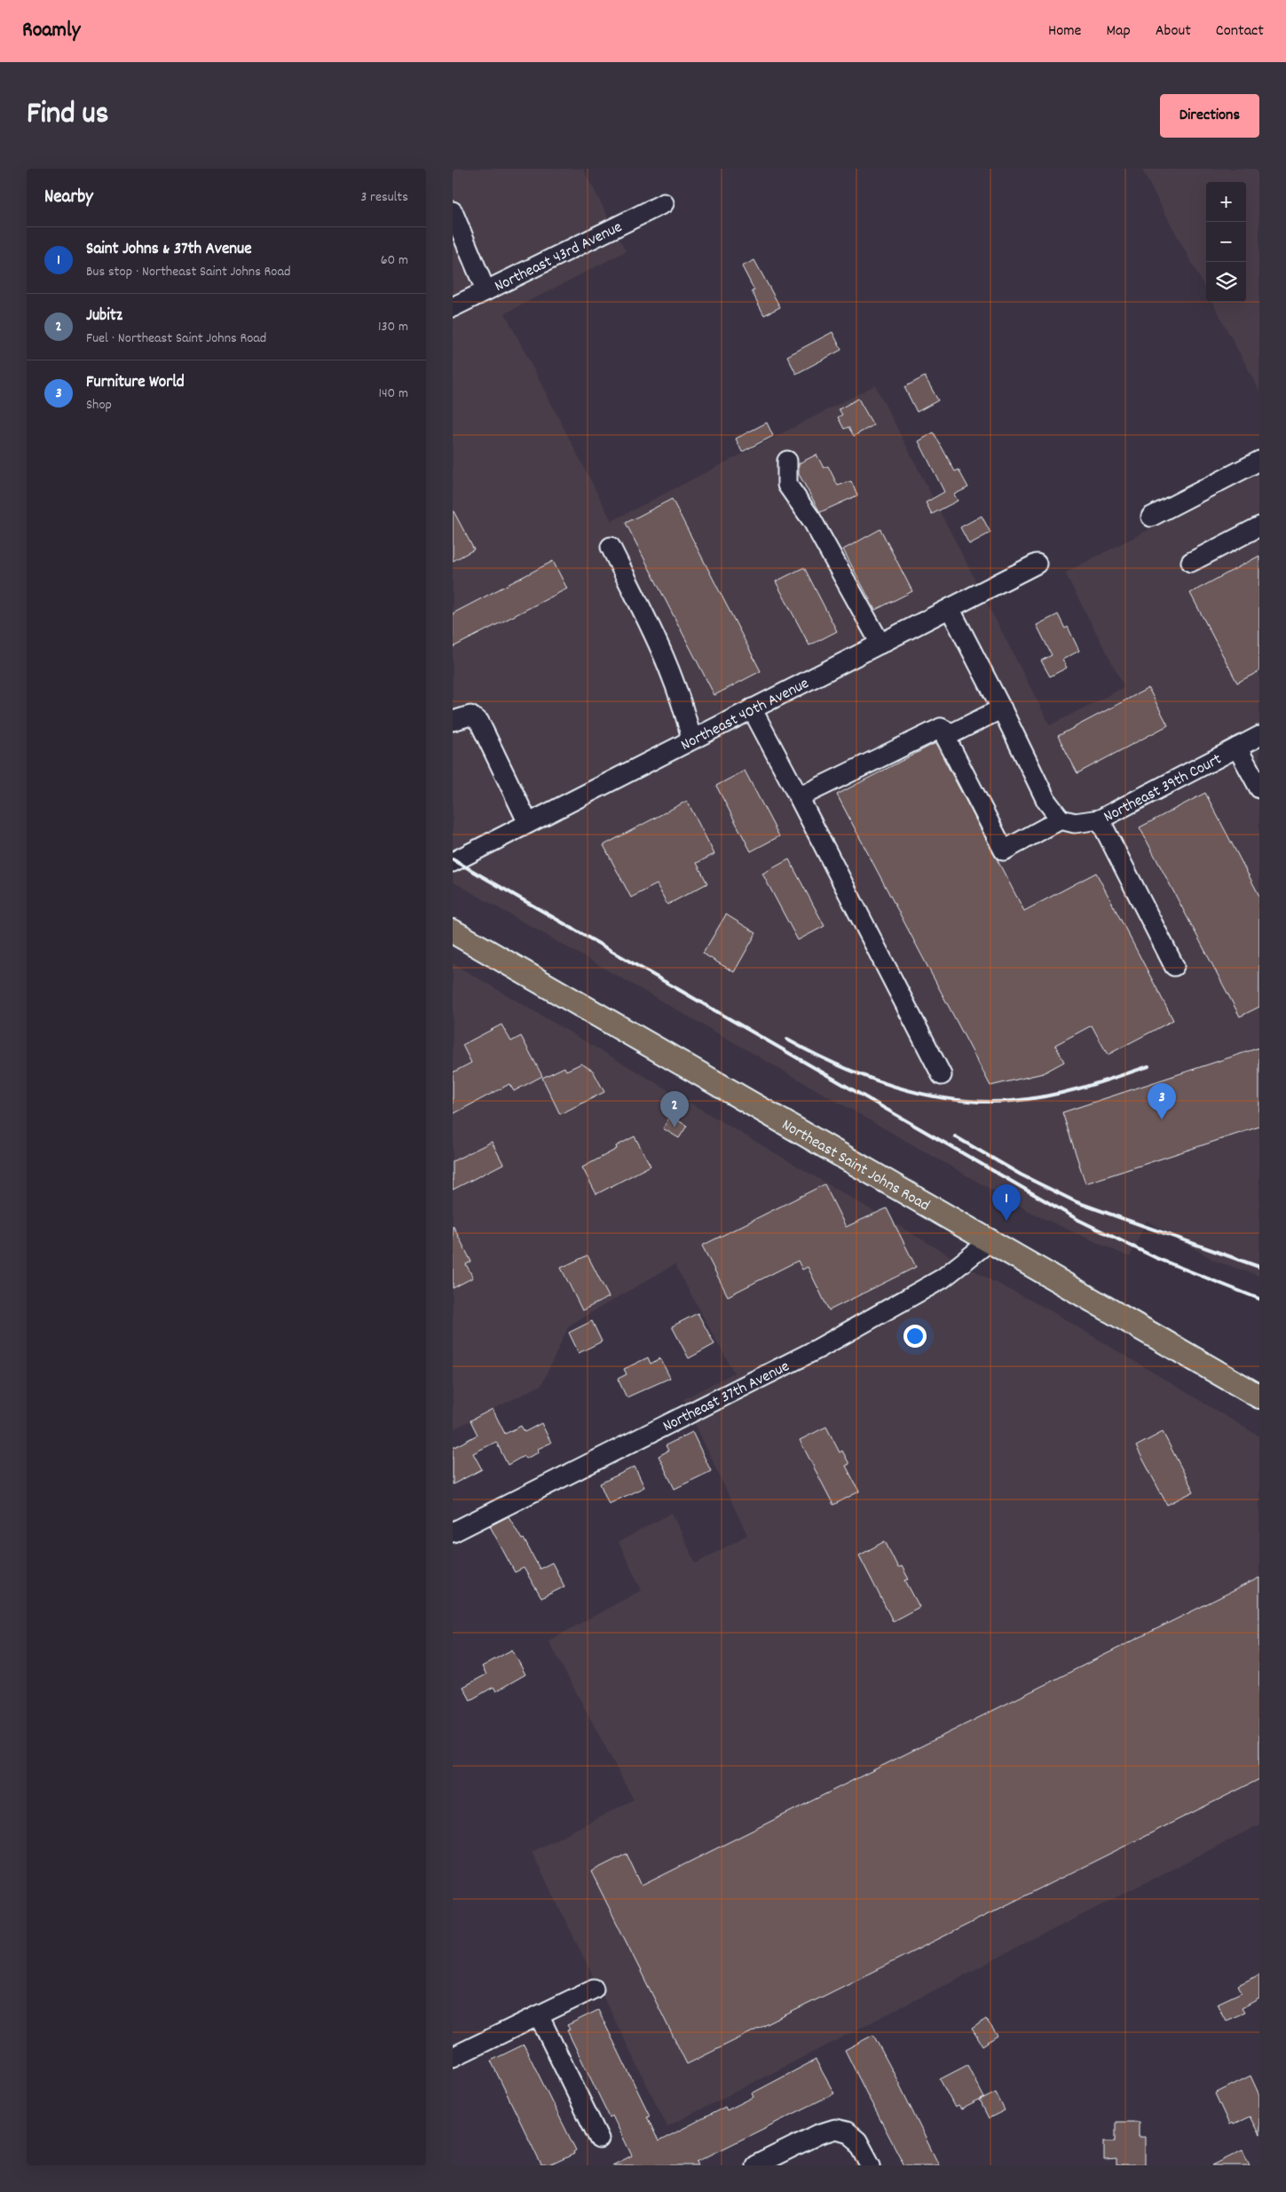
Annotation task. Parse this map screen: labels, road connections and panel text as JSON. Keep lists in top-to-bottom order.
{
  "streets": {
    "main road": ["Northeast Saint Johns Road"],
    "street": [
      "Northeast 43rd Avenue",
      "Northeast 40th Avenue",
      "Northeast 39th Court",
      "Northeast 37th Avenue"
    ]
  },
  "crossings": [
    ["Northeast Saint Johns Road", "Northeast 37th Avenue"]
  ],
  "page": {
    "header": "Roamly",
    "nav": [
      "Home",
      "Map",
      "About",
      "Contact"
    ],
    "title": "Find us",
    "buttons": "Directions",
    "heading": ["Nearby", "3 results"],
    "map_buttons": ["+", "−"],
    "list": [
      {
        "mark": "1",
        "name": "Saint Johns & 37th Avenue",
        "note": "Bus stop · Northeast Saint Johns Road",
        "value": "60 m"
      },
      {
        "mark": "2",
        "name": "Jubitz",
        "note": "Fuel · Northeast Saint Johns Road",
        "value": "130 m"
      },
      {
        "mark": "3",
        "name": "Furniture World",
        "note": "Shop",
        "value": "140 m"
      }
    ],
    "pins": ["3", "2", "1"]
  }
}
